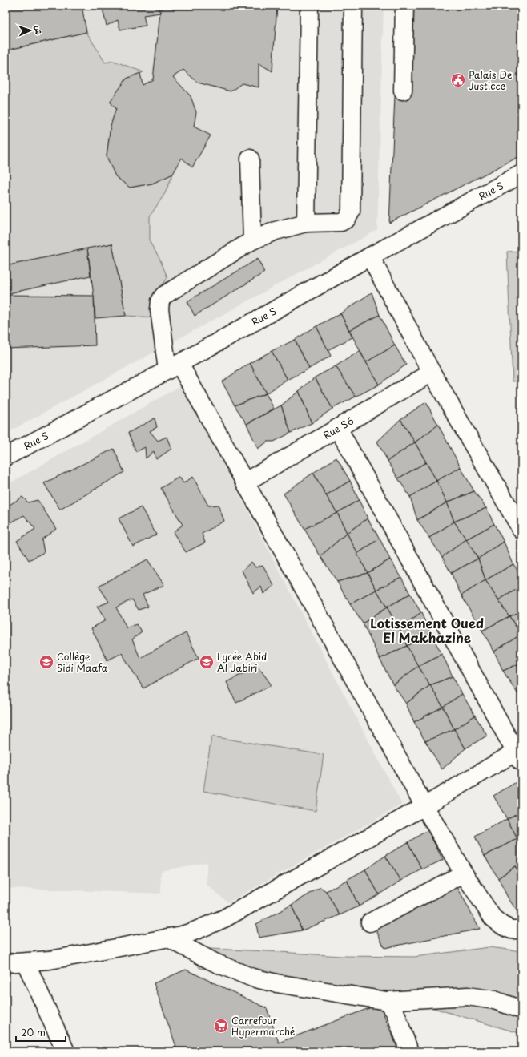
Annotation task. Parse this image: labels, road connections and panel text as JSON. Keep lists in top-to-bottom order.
{
  "streets": {
    "street": ["Rue S", "Rue S6"]
  },
  "districts": ["Lotissement Oued El Makhazine"],
  "places": {
    "public building": ["Palais De Justicce"],
    "school or university": ["Collège Sidi Maafa", "Lycée Abid Al Jabiri"],
    "supermarket": ["Carrefour Hypermarché"]
  },
  "scale_bar": "20 m",
  "north": "right"
}
